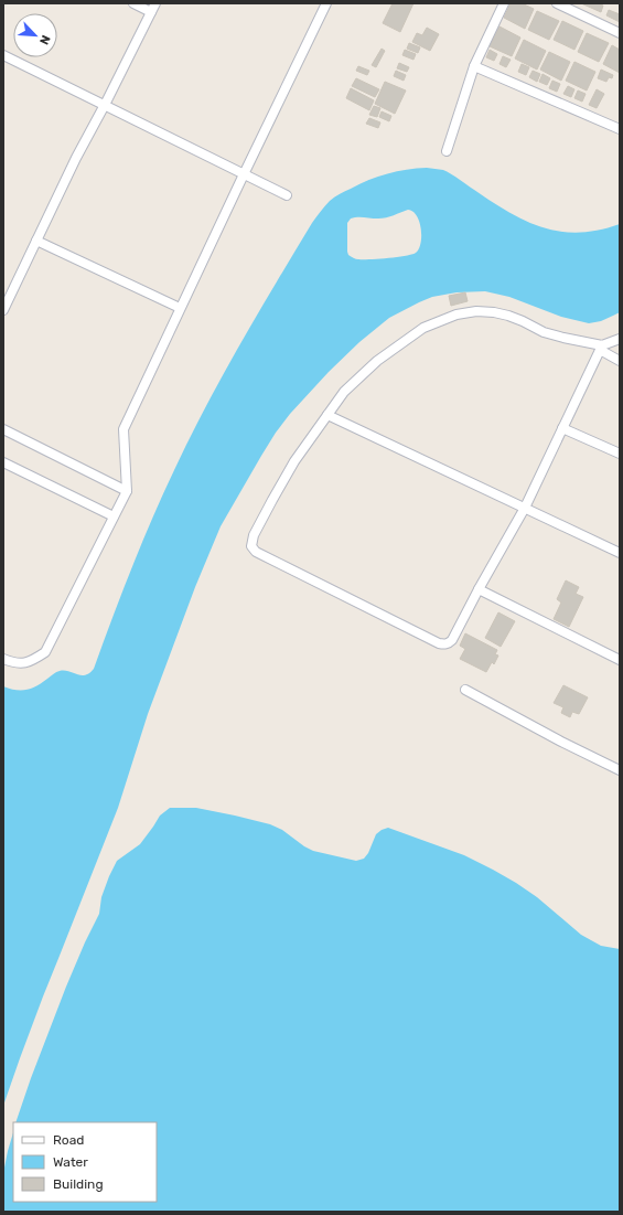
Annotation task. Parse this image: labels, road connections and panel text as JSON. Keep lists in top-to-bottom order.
{
  "legend": ["Road", "Water", "Building"],
  "north": "bottom right"
}
